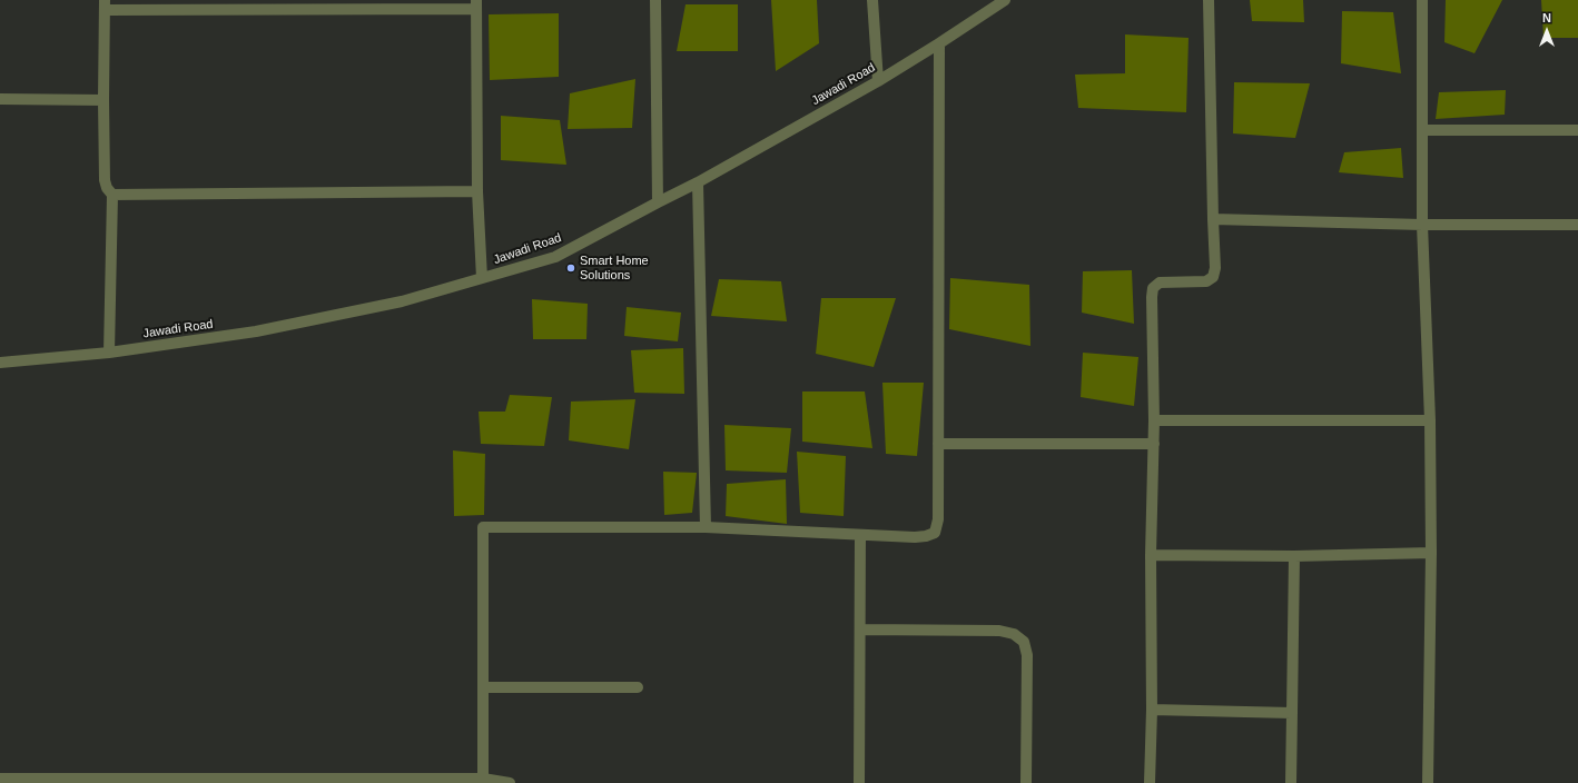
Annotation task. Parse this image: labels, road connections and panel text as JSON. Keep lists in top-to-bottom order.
{
  "streets": {
    "street": ["Jawadi Road"]
  },
  "places": ["Smart Home Solutions"],
  "north": "top"
}
